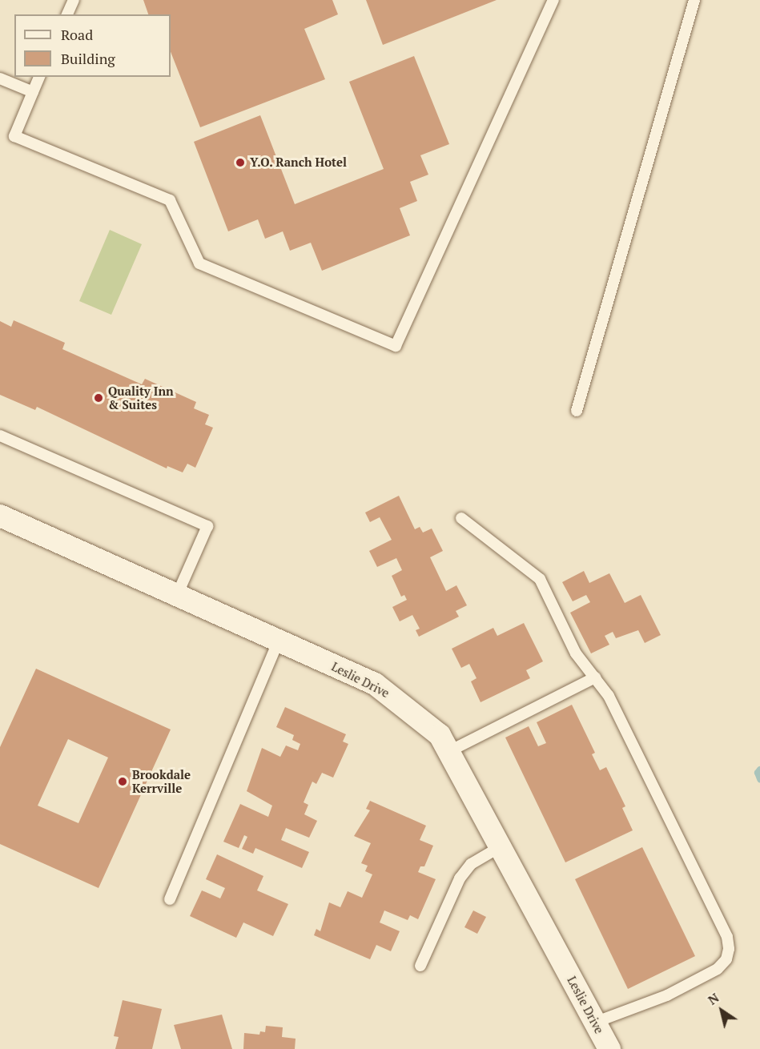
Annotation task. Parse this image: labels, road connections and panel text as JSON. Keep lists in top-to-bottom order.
{
  "streets": {
    "street": ["Leslie Drive"]
  },
  "places": ["Y.O. Ranch Hotel", "Quality Inn & Suites", "Brookdale Kerrville"],
  "legend": ["Road", "Building"],
  "north": "top left"
}
